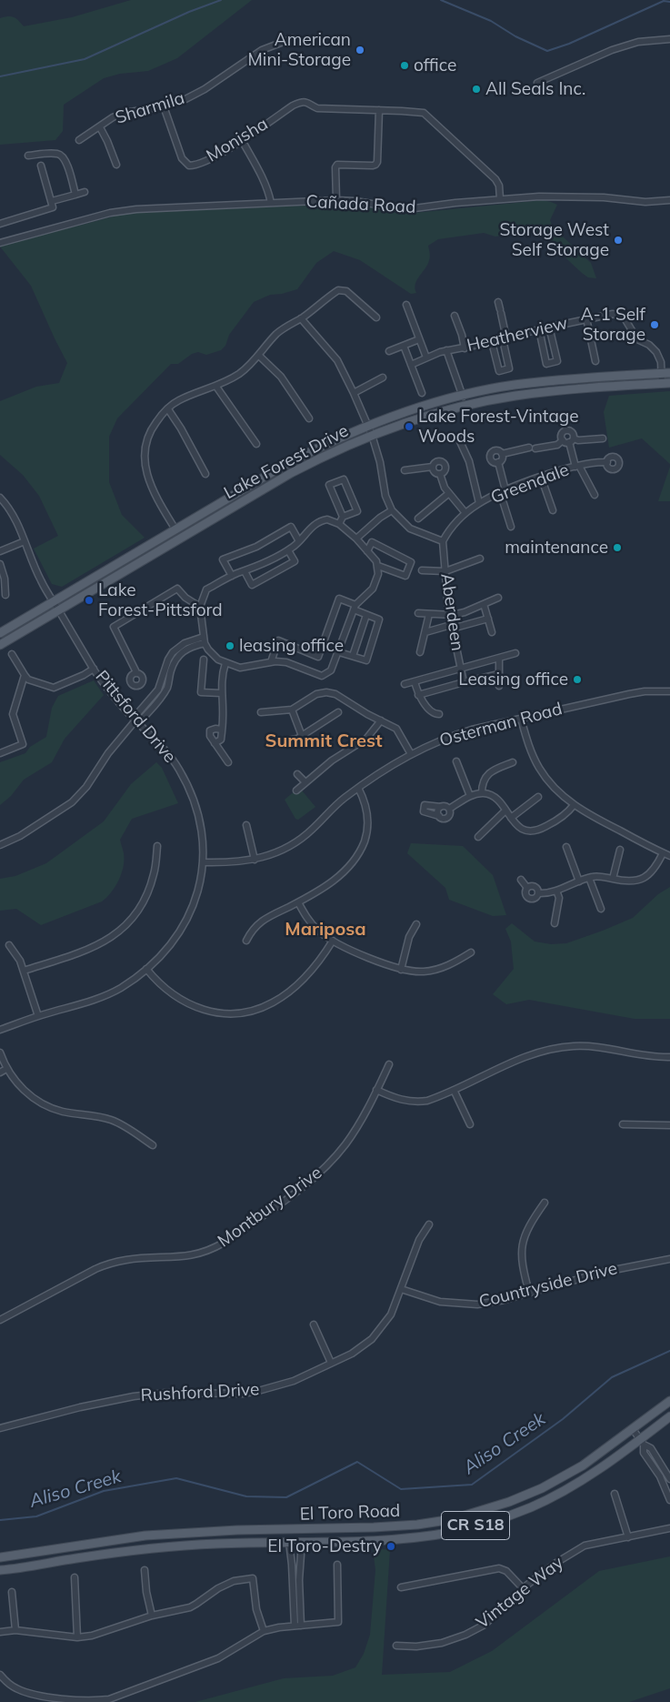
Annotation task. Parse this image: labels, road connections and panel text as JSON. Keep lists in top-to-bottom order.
{
  "streets": {
    "main road": ["Lake Forest Drive", "El Toro Road", "CR S18"],
    "street": [
      "Sharmila",
      "Monisha",
      "Cañada Road",
      "Heatherview",
      "Greendale",
      "Aberdeen",
      "Pittsford Drive",
      "Osterman Road",
      "Montbury Drive",
      "Countryside Drive",
      "Rushford Drive",
      "Vintage Way"
    ]
  },
  "crossings": [
    ["Sharmila", "Monisha"],
    ["Heatherview", "Lake Forest Drive"],
    ["Lake Forest Drive", "Pittsford Drive"],
    ["Greendale", "Aberdeen"],
    ["Pittsford Drive", "Osterman Road"],
    ["Countryside Drive", "Rushford Drive"]
  ],
  "districts": ["Summit Crest", "Mariposa"],
  "water": ["Aliso Creek"],
  "places": [
    "American Mini-Storage",
    "office",
    "All Seals Inc.",
    "Storage West Self Storage",
    "A-1 Self Storage",
    "Lake Forest-Vintage Woods",
    "maintenance",
    "Lake Forest-Pittsford",
    "leasing office",
    "Leasing office",
    "El Toro-Destry"
  ]
}
